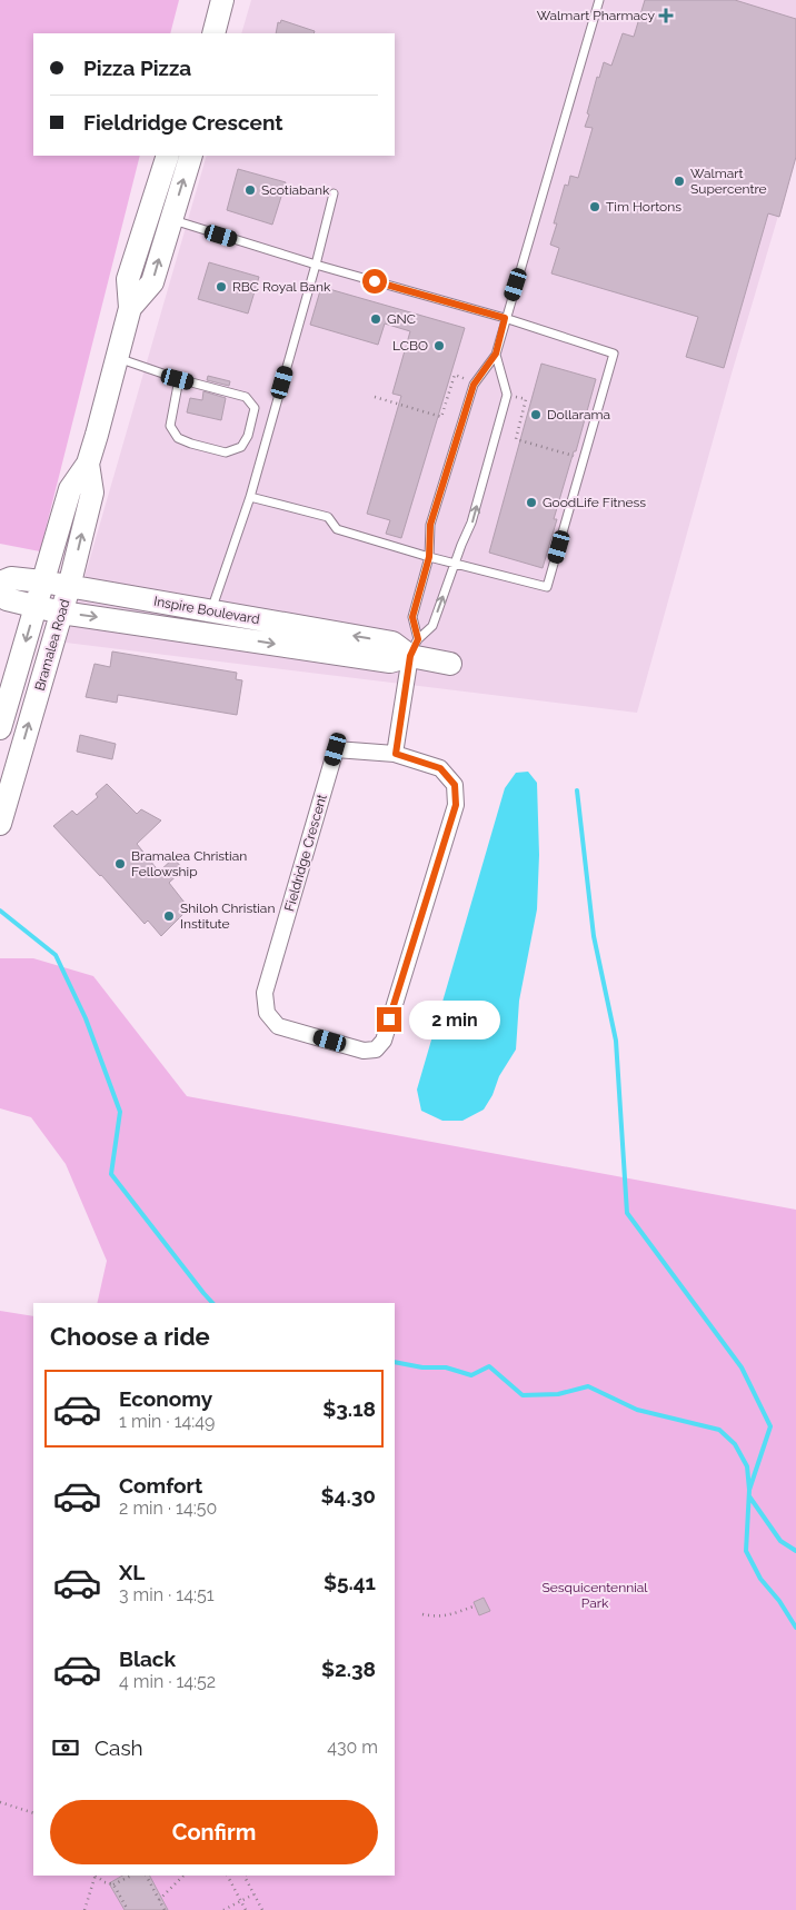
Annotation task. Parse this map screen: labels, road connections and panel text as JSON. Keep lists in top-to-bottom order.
{
  "streets": {
    "main road": ["Inspire Boulevard", "Bramalea Road"],
    "street": ["Fieldridge Crescent"]
  },
  "crossings": [
    ["Inspire Boulevard", "Bramalea Road"]
  ],
  "parks": ["Sesquicentennial Park"],
  "places": {
    "health": ["Walmart Pharmacy"],
    "other": [
      "Walmart Supercentre",
      "Scotiabank",
      "Tim Hortons",
      "RBC Royal Bank",
      "GNC",
      "LCBO",
      "Dollarama",
      "GoodLife Fitness",
      "Bramalea Christian Fellowship",
      "Shiloh Christian Institute"
    ]
  },
  "page": {
    "banner": ["Pizza Pizza", "Fieldridge Crescent"],
    "bubble": "2 min",
    "heading": "Choose a ride",
    "list": [
      {
        "name": "Economy",
        "note": "1 min · 14:49",
        "value": "$3.18"
      },
      {
        "name": "Comfort",
        "note": "2 min · 14:50",
        "value": "$4.30"
      },
      {
        "name": "XL",
        "note": "3 min · 14:51",
        "value": "$5.41"
      },
      {
        "name": "Black",
        "note": "4 min · 14:52",
        "value": "$2.38"
      }
    ],
    "pay": ["Cash", "430 m"],
    "buttons": "Confirm"
  }
}
